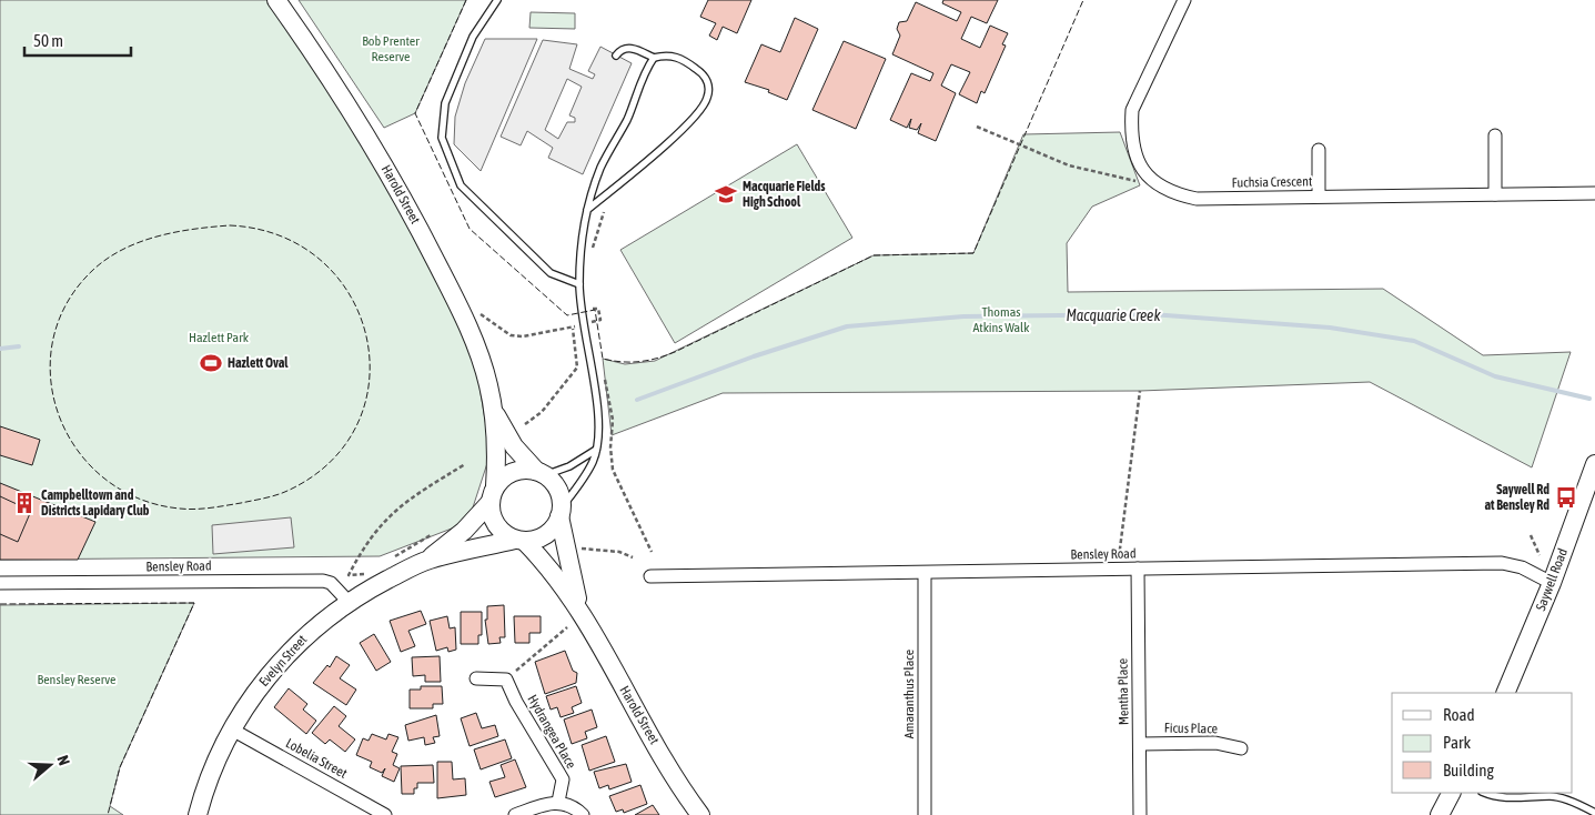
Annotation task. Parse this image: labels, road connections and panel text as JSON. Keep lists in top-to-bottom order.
{
  "streets": {
    "main road": ["Harold Street", "Saywell Road", "Evelyn Street"],
    "street": [
      "Fuchsia Crescent",
      "Bensley Road",
      "Mentha Place",
      "Amaranthus Place",
      "Ficus Place",
      "Hydrangea Place",
      "Lobelia Street"
    ]
  },
  "crossings": [
    ["Harold Street", "Evelyn Street"],
    ["Bensley Road", "Saywell Road"],
    ["Bensley Road", "Evelyn Street"],
    ["Bensley Road", "Mentha Place"],
    ["Bensley Road", "Amaranthus Place"],
    ["Evelyn Street", "Lobelia Street"],
    ["Mentha Place", "Ficus Place"]
  ],
  "water": ["Macquarie Creek"],
  "parks": [
    "Bob Prenter Reserve",
    "Thomas Atkins Walk",
    "Hazlett Park",
    "Bensley Reserve"
  ],
  "places": {
    "school or university": ["Macquarie Fields High School"],
    "sports": ["Hazlett Oval"],
    "bus stop": ["Saywell Rd at Bensley Rd"],
    "building": ["Campbelltown and Districts Lapidary Club"]
  },
  "legend": ["Road", "Park", "Building"],
  "scale_bar": "50 m",
  "north": "right"
}
